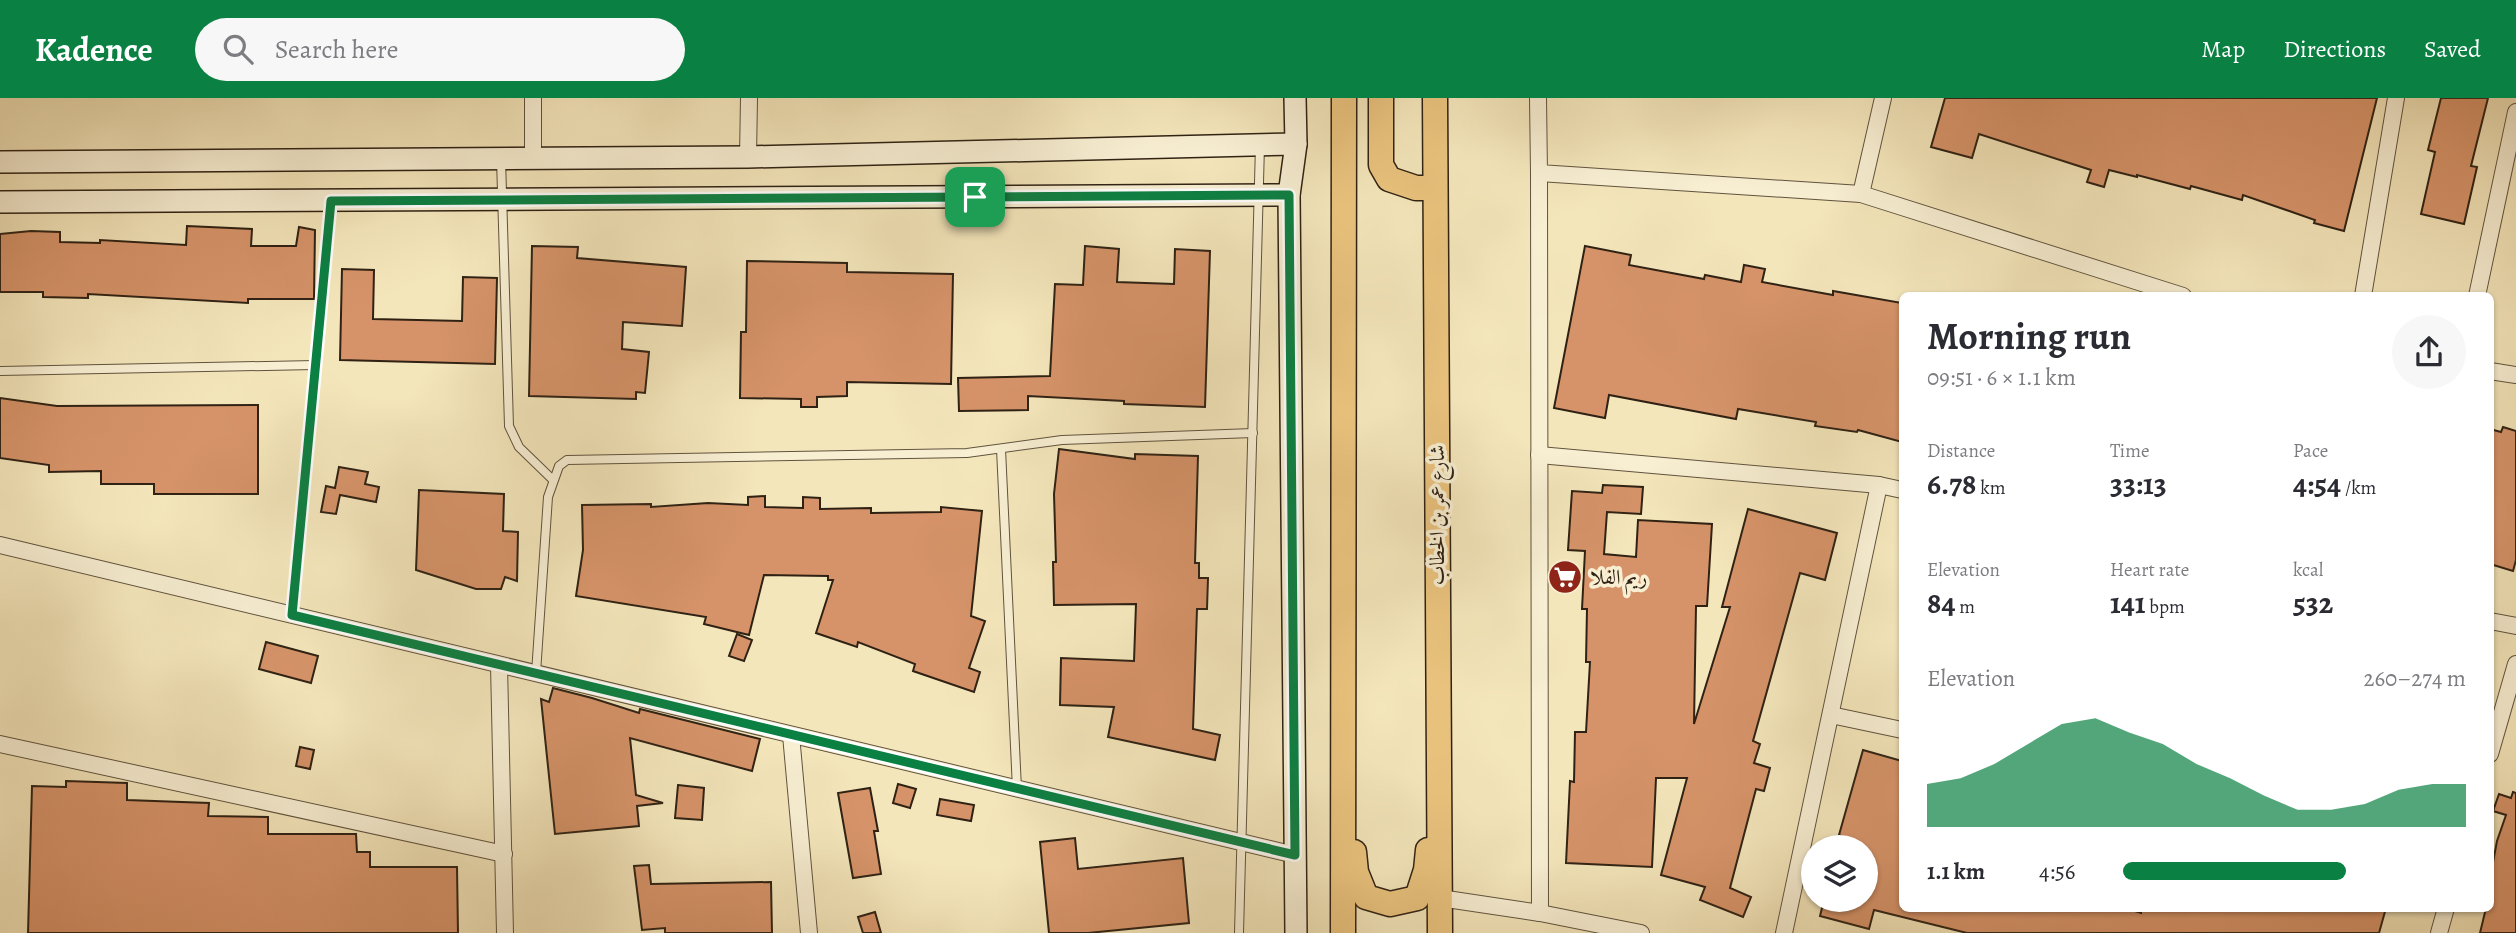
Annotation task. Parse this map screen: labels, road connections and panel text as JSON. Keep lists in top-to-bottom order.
{
  "streets": {
    "main road": ["شارع عمر بن الخطاب"]
  },
  "places": {
    "supermarket": ["ريم الفلا"]
  },
  "page": {
    "header": "Kadence",
    "search": "Search here",
    "nav": ["Map", "Directions", "Saved"],
    "heading": ["Morning run", "09:51 · 6 × 1.1 km"],
    "stats": [
      ["Distance", "6.78 km"],
      ["Time", "33:13"],
      ["Pace", "4:54 /km"],
      ["Elevation", "84 m"],
      ["Heart rate", "141 bpm"],
      ["kcal", "532"]
    ],
    "chart": ["Elevation", "260–274 m"],
    "list": [
      {
        "name": "1.1 km",
        "note": "4:56"
      }
    ]
  }
}
